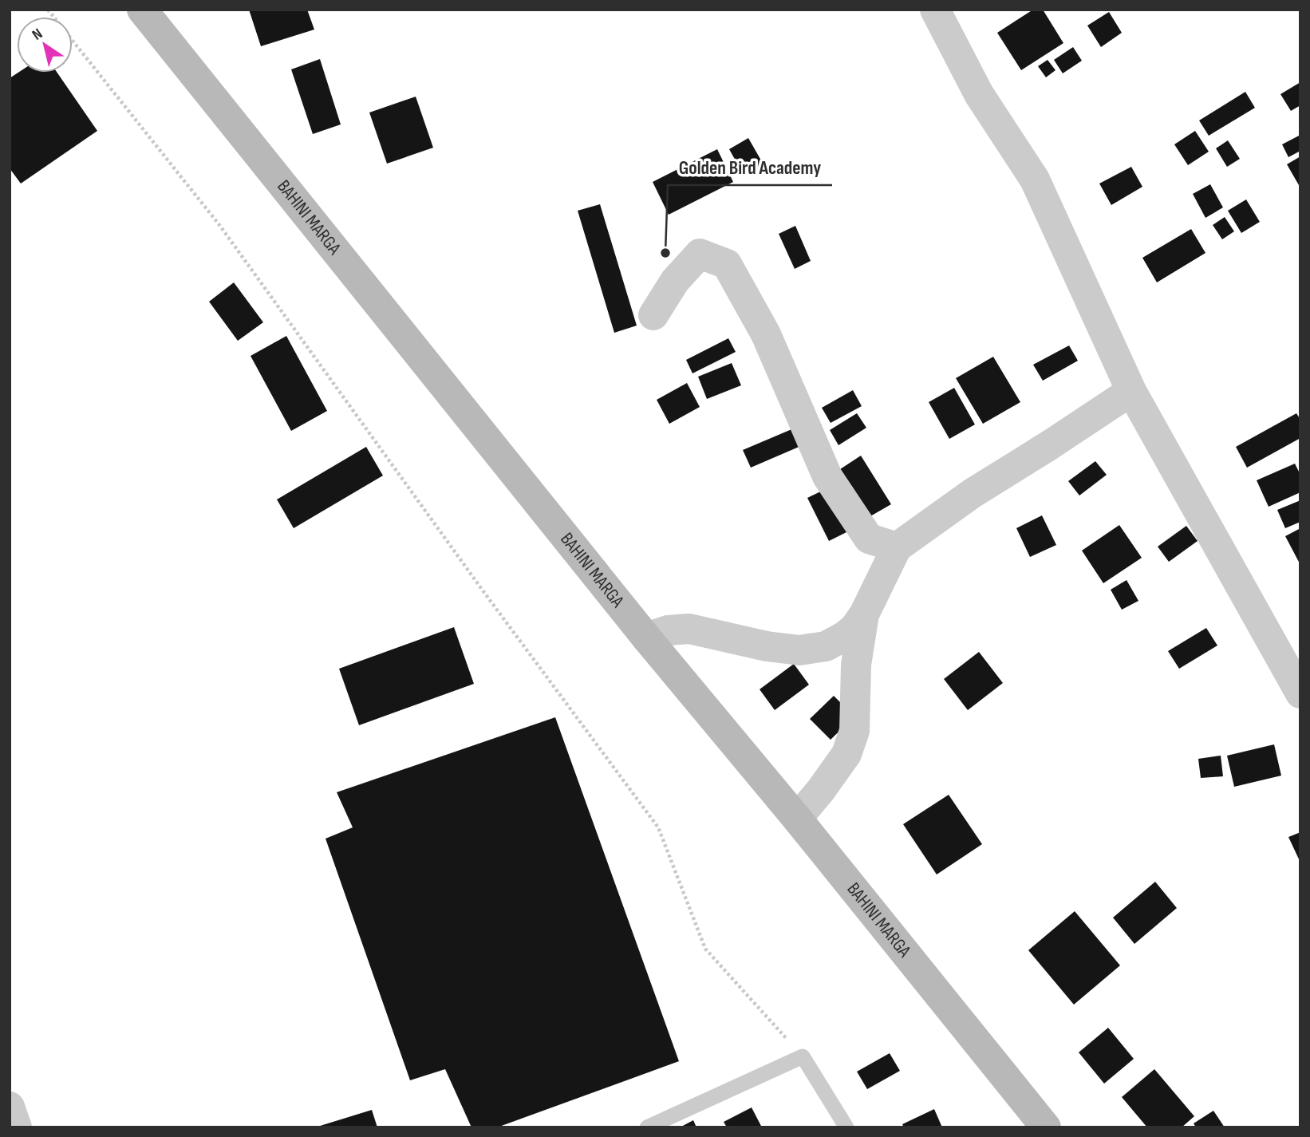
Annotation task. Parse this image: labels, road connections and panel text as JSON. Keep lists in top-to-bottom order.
{
  "streets": {
    "street": ["BAHINI MARGA"]
  },
  "places": ["Golden Bird Academy"],
  "north": "top left"
}
